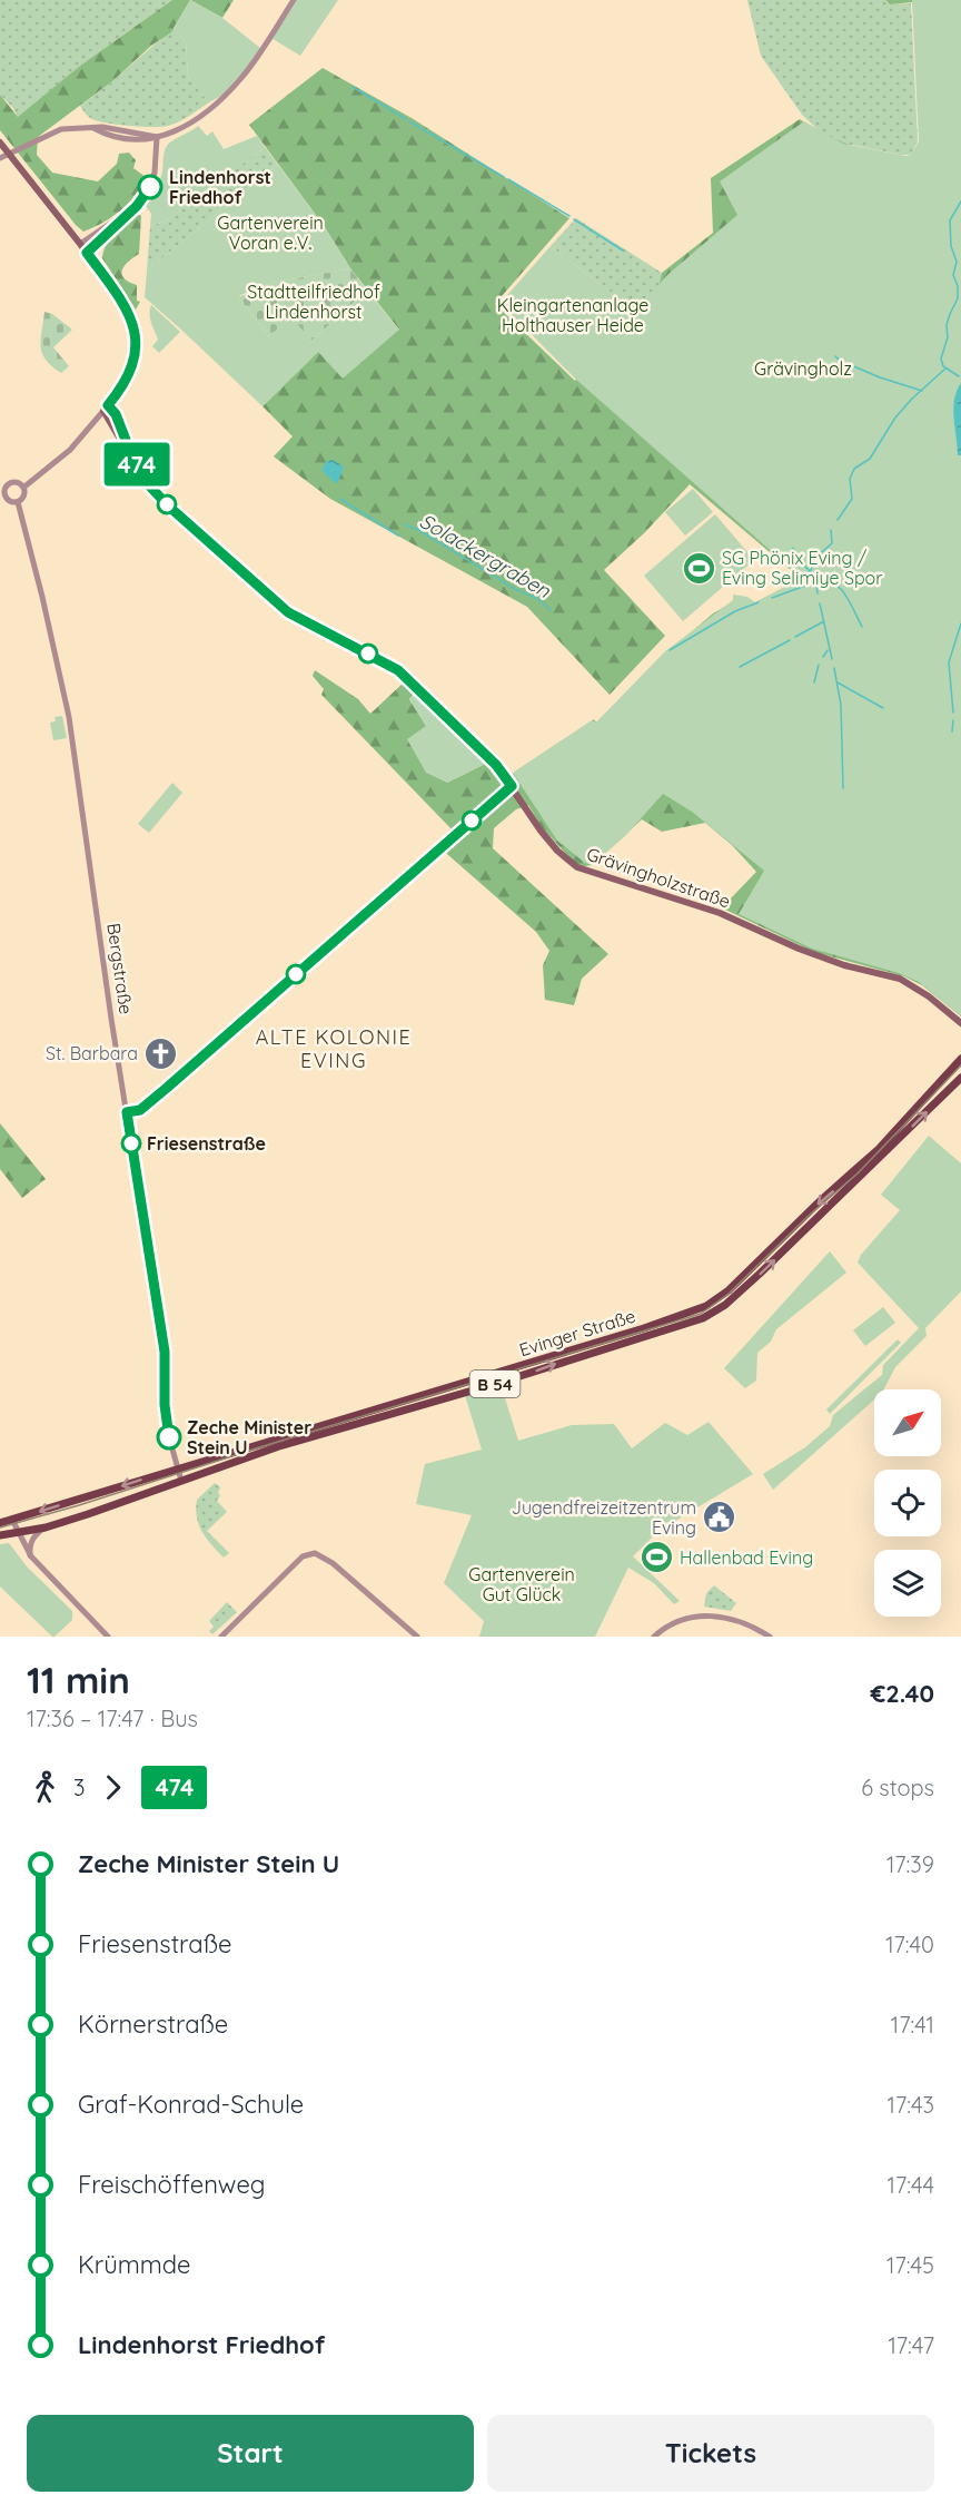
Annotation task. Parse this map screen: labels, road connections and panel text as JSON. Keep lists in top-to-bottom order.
{
  "streets": {
    "main road": ["Grävingholzstraße", "Evinger Straße", "B 54"],
    "street": ["Bergstraße"]
  },
  "crossings": [
    ["Bergstraße", "Evinger Straße"]
  ],
  "districts": ["ALTE KOLONIE EVING"],
  "water": ["Solackergraben"],
  "parks": [
    "Gartenverein Voran e.V.",
    "Stadtteilfriedhof Lindenhorst",
    "Kleingartenanlage Holthauser Heide",
    "Grävingholz",
    "Gartenverein Gut Glück"
  ],
  "places": {
    "other": ["Lindenhorst Friedhof", "Friesenstraße", "Zeche Minister Stein U"],
    "sports": ["SG Phönix Eving / Eving Selimiye Spor", "Hallenbad Eving"],
    "church": ["St. Barbara"],
    "public building": ["Jugendfreizeitzentrum Eving"]
  },
  "lines": ["bus line 474"],
  "north": "top right",
  "page": {
    "on_map": "474",
    "heading": ["11 min", "17:36 – 17:47 · Bus", "€2.40"],
    "legs": ["3", "474", "6 stops"],
    "list": [
      {
        "name": "Zeche Minister Stein U",
        "value": "17:39"
      },
      {
        "name": "Friesenstraße",
        "value": "17:40"
      },
      {
        "name": "Körnerstraße",
        "value": "17:41"
      },
      {
        "name": "Graf-Konrad-Schule",
        "value": "17:43"
      },
      {
        "name": "Freischöffenweg",
        "value": "17:44"
      },
      {
        "name": "Krümmde",
        "value": "17:45"
      },
      {
        "name": "Lindenhorst Friedhof",
        "value": "17:47"
      }
    ],
    "buttons": ["Start", "Tickets"]
  }
}
